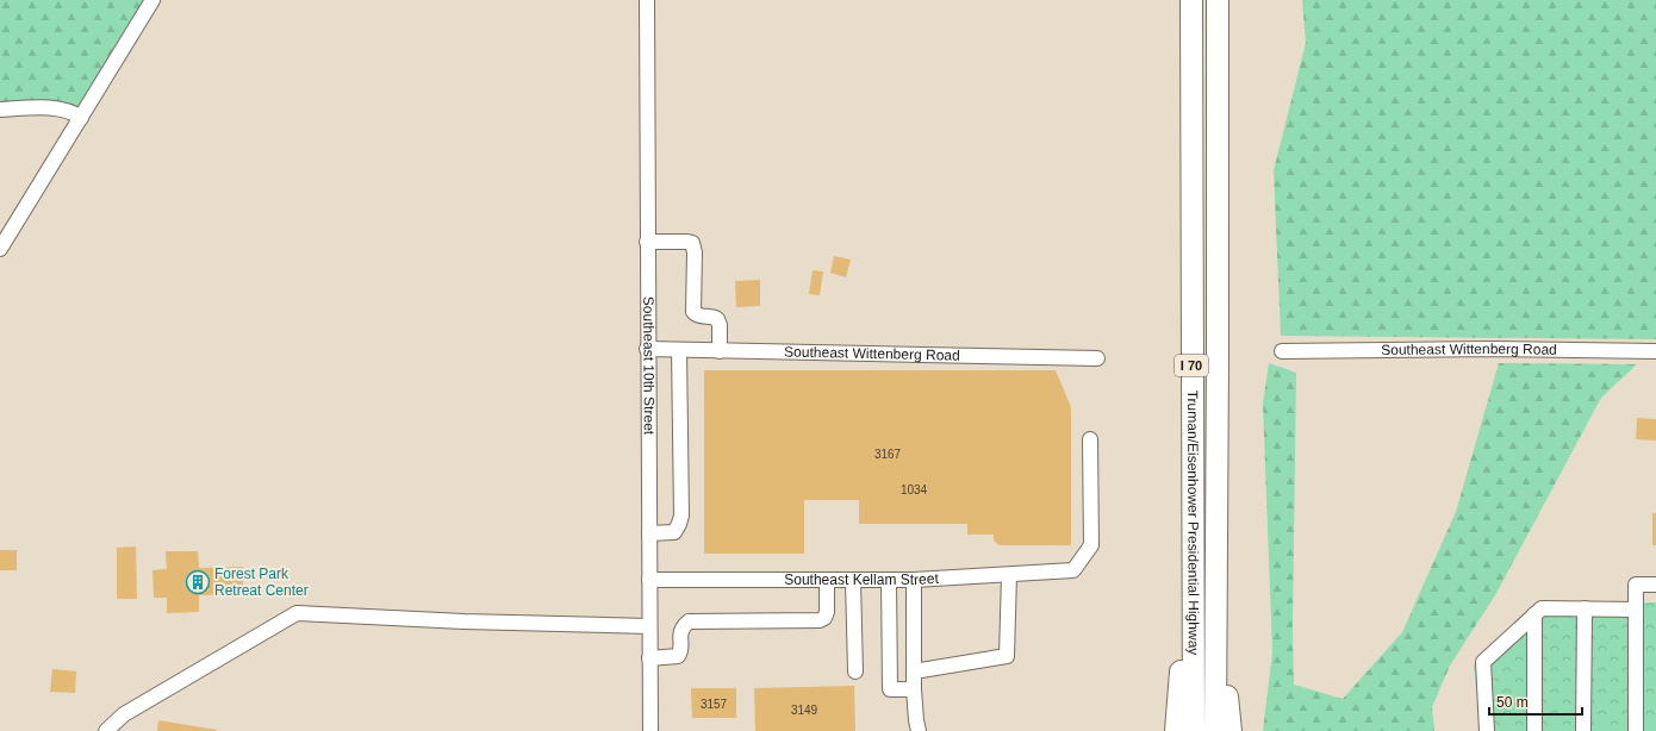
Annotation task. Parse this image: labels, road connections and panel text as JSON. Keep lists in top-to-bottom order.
{
  "streets": {
    "highway": ["I 70", "Truman/Eisenhower Presidential Highway"],
    "street": ["Southeast Wittenberg Road", "Southeast 10th Street", "Southeast Kellam Street"]
  },
  "crossings": [
    ["Southeast Wittenberg Road", "Southeast 10th Street"],
    ["Southeast 10th Street", "Southeast Kellam Street"]
  ],
  "places": {
    "building": ["Forest Park Retreat Center"]
  },
  "house_numbers": [
    "3167",
    "1034",
    "3157",
    "3149"
  ],
  "scale_bar": "50 m"
}
